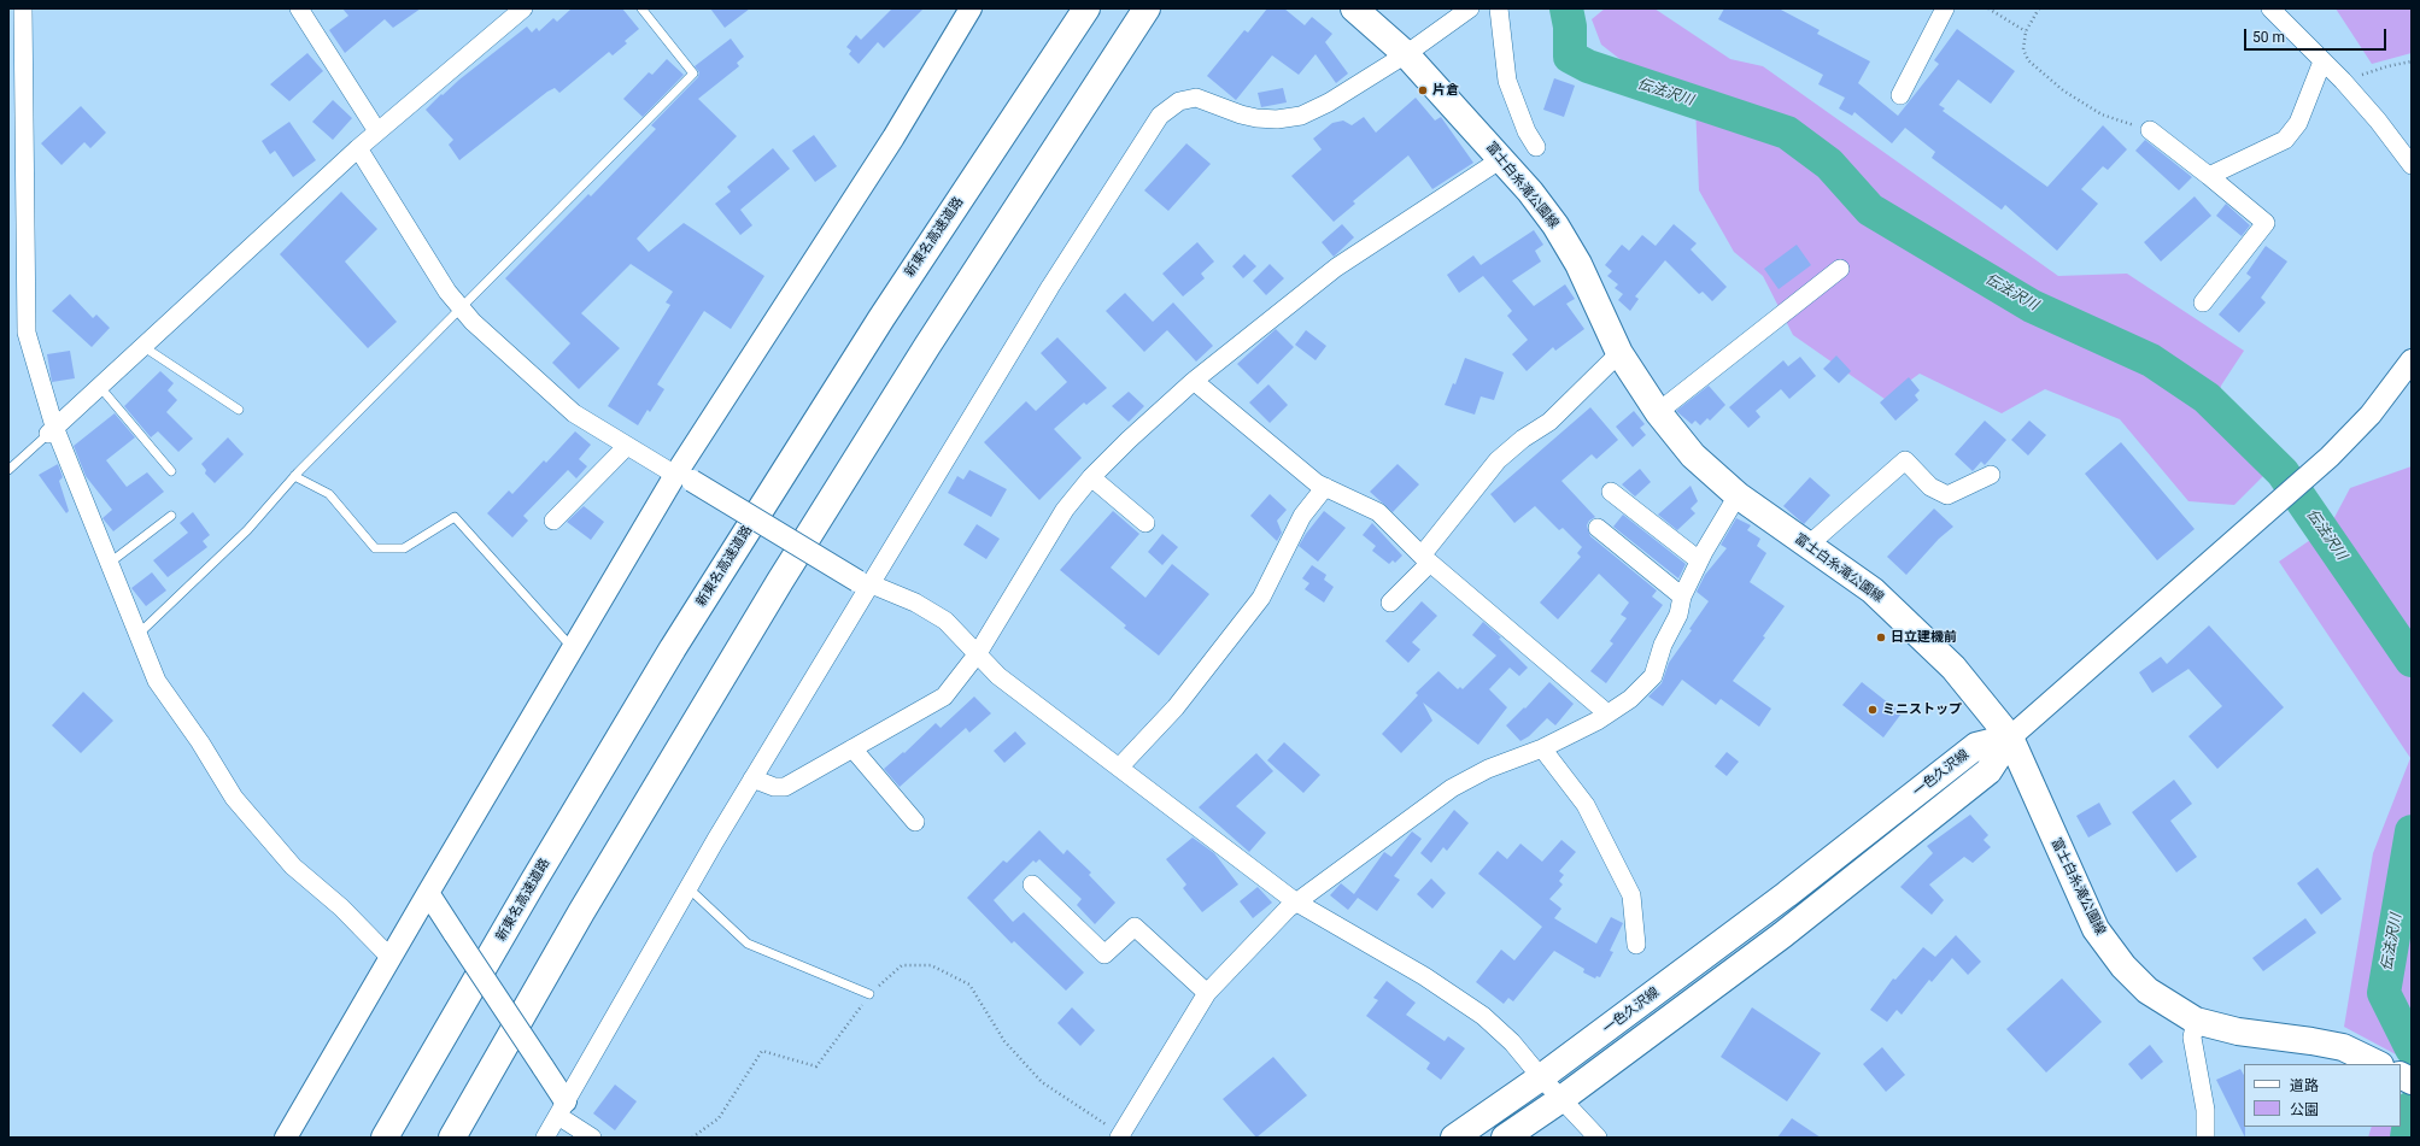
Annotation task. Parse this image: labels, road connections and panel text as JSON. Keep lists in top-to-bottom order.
{
  "streets": {
    "main road": ["富士白糸滝公園線", "新東名高速道路", "一色久沢線"]
  },
  "crossings": [
    ["富士白糸滝公園線", "一色久沢線"]
  ],
  "water": ["伝法沢川"],
  "places": ["片倉", "日立建機前", "ミニストップ"],
  "legend": ["道路", "公園"],
  "scale_bar": "50 m"
}
